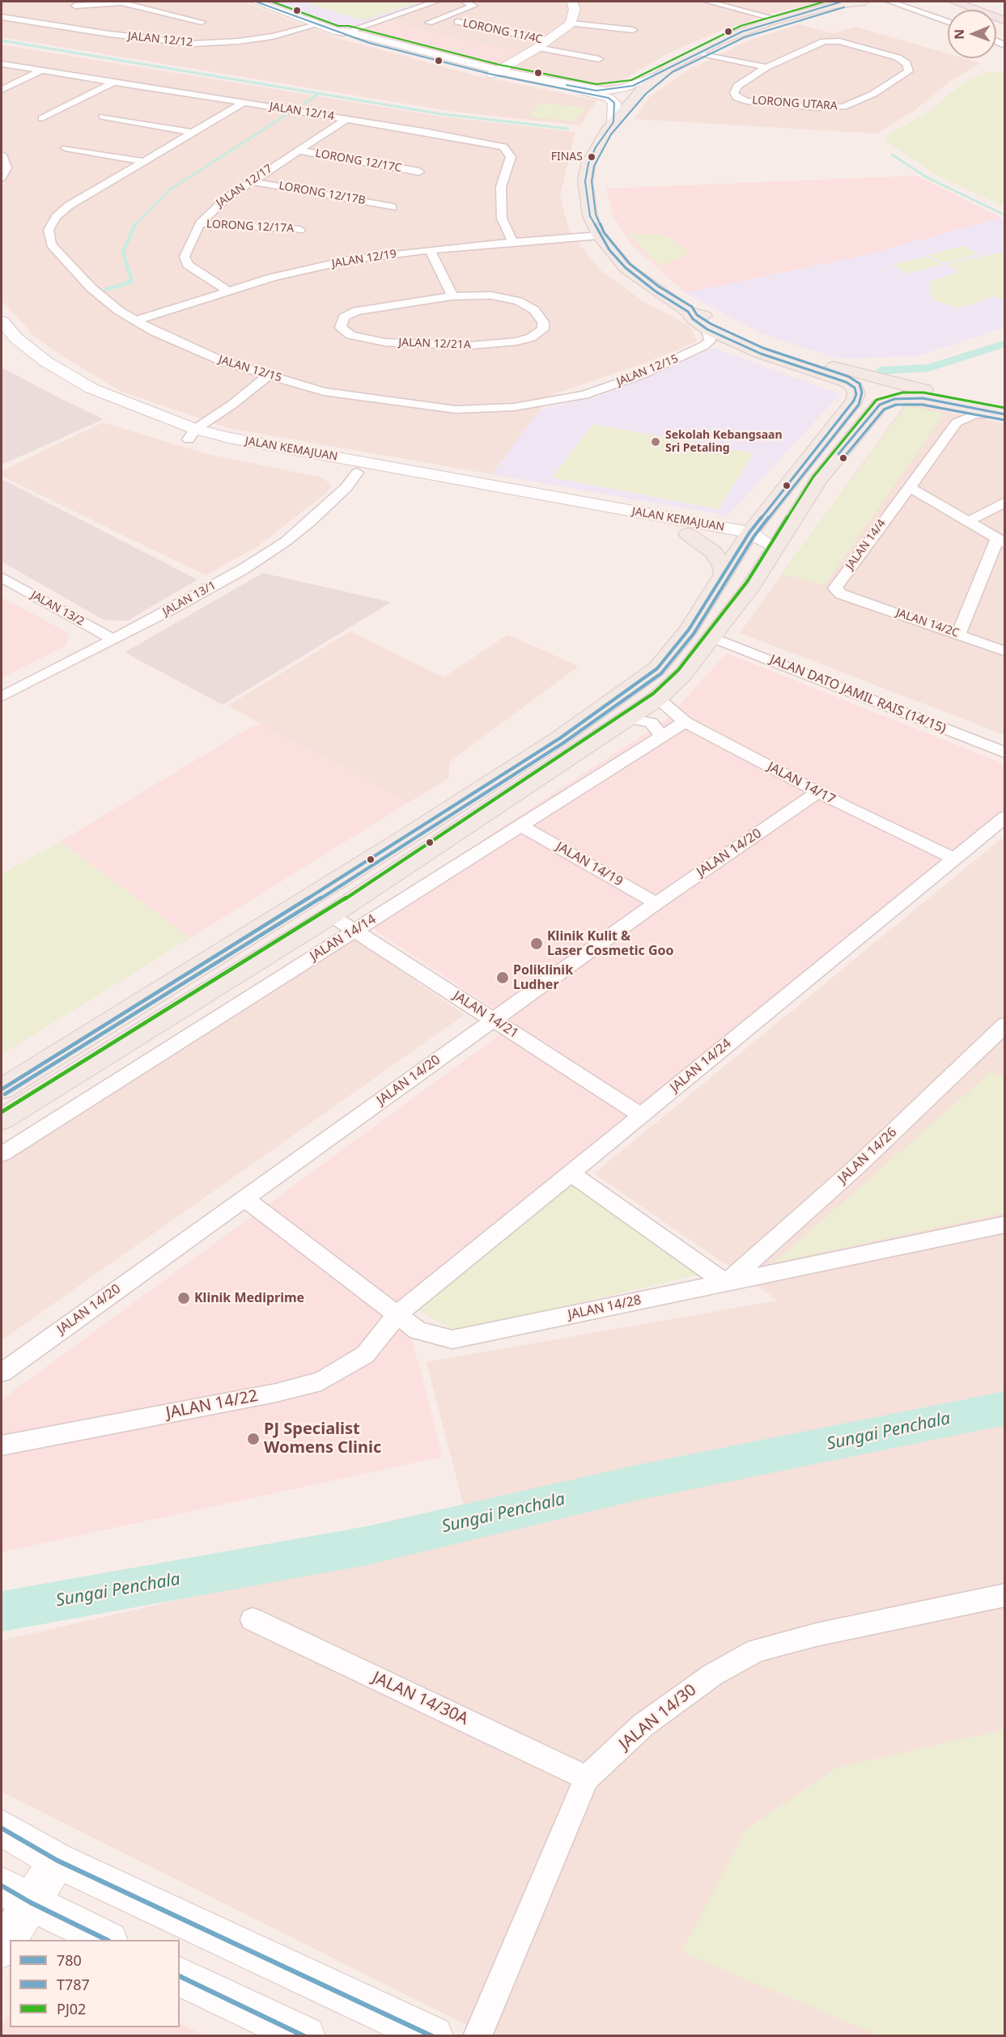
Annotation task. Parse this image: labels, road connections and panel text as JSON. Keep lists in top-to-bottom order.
{
  "streets": {
    "main road": ["JALAN KEMAJUAN"],
    "street": [
      "LORONG 11/4C",
      "JALAN 12/12",
      "LORONG UTARA",
      "JALAN 12/14",
      "LORONG 12/17C",
      "JALAN 12/17",
      "LORONG 12/17B",
      "LORONG 12/17A",
      "JALAN 12/19",
      "JALAN 12/21A",
      "JALAN 12/15",
      "JALAN 14/4",
      "JALAN 13/1",
      "JALAN 13/2",
      "JALAN 14/2C",
      "JALAN DATO JAMIL RAIS (14/15)",
      "JALAN 14/17",
      "JALAN 14/20",
      "JALAN 14/19",
      "JALAN 14/14",
      "JALAN 14/21",
      "JALAN 14/24",
      "JALAN 14/26",
      "JALAN 14/28",
      "JALAN 14/22",
      "JALAN 14/30A",
      "JALAN 14/30"
    ]
  },
  "crossings": [
    ["JALAN 12/14", "JALAN 12/17"],
    ["JALAN 12/14", "JALAN 12/19"],
    ["JALAN 12/14", "JALAN 12/15"],
    ["LORONG 12/17C", "JALAN 12/17"],
    ["JALAN 12/17", "LORONG 12/17B"],
    ["JALAN 12/17", "LORONG 12/17A"],
    ["JALAN 12/17", "JALAN 12/19"],
    ["JALAN 12/19", "JALAN 12/15"],
    ["JALAN KEMAJUAN", "JALAN 13/1"],
    ["JALAN 14/4", "JALAN 14/2C"],
    ["JALAN 13/1", "JALAN 13/2"],
    ["JALAN 14/17", "JALAN 14/20"],
    ["JALAN 14/17", "JALAN 14/14"],
    ["JALAN 14/17", "JALAN 14/24"],
    ["JALAN 14/20", "JALAN 14/19"],
    ["JALAN 14/20", "JALAN 14/21"],
    ["JALAN 14/20", "JALAN 14/28"],
    ["JALAN 14/19", "JALAN 14/14"],
    ["JALAN 14/14", "JALAN 14/21"],
    ["JALAN 14/21", "JALAN 14/24"],
    ["JALAN 14/24", "JALAN 14/28"],
    ["JALAN 14/24", "JALAN 14/22"],
    ["JALAN 14/26", "JALAN 14/28"],
    ["JALAN 14/28", "JALAN 14/22"],
    ["JALAN 14/30A", "JALAN 14/30"]
  ],
  "water": ["Sungai Penchala"],
  "places": [
    "FINAS",
    "Sekolah Kebangsaan Sri Petaling",
    "Klinik Kulit & Laser Cosmetic Goo",
    "Poliklinik Ludher",
    "Klinik Mediprime",
    "PJ Specialist Womens Clinic"
  ],
  "lines": ["transit line 780", "transit line PJ02", "transit line T787"],
  "legend": ["780", "T787", "PJ02"],
  "north": "left"
}
